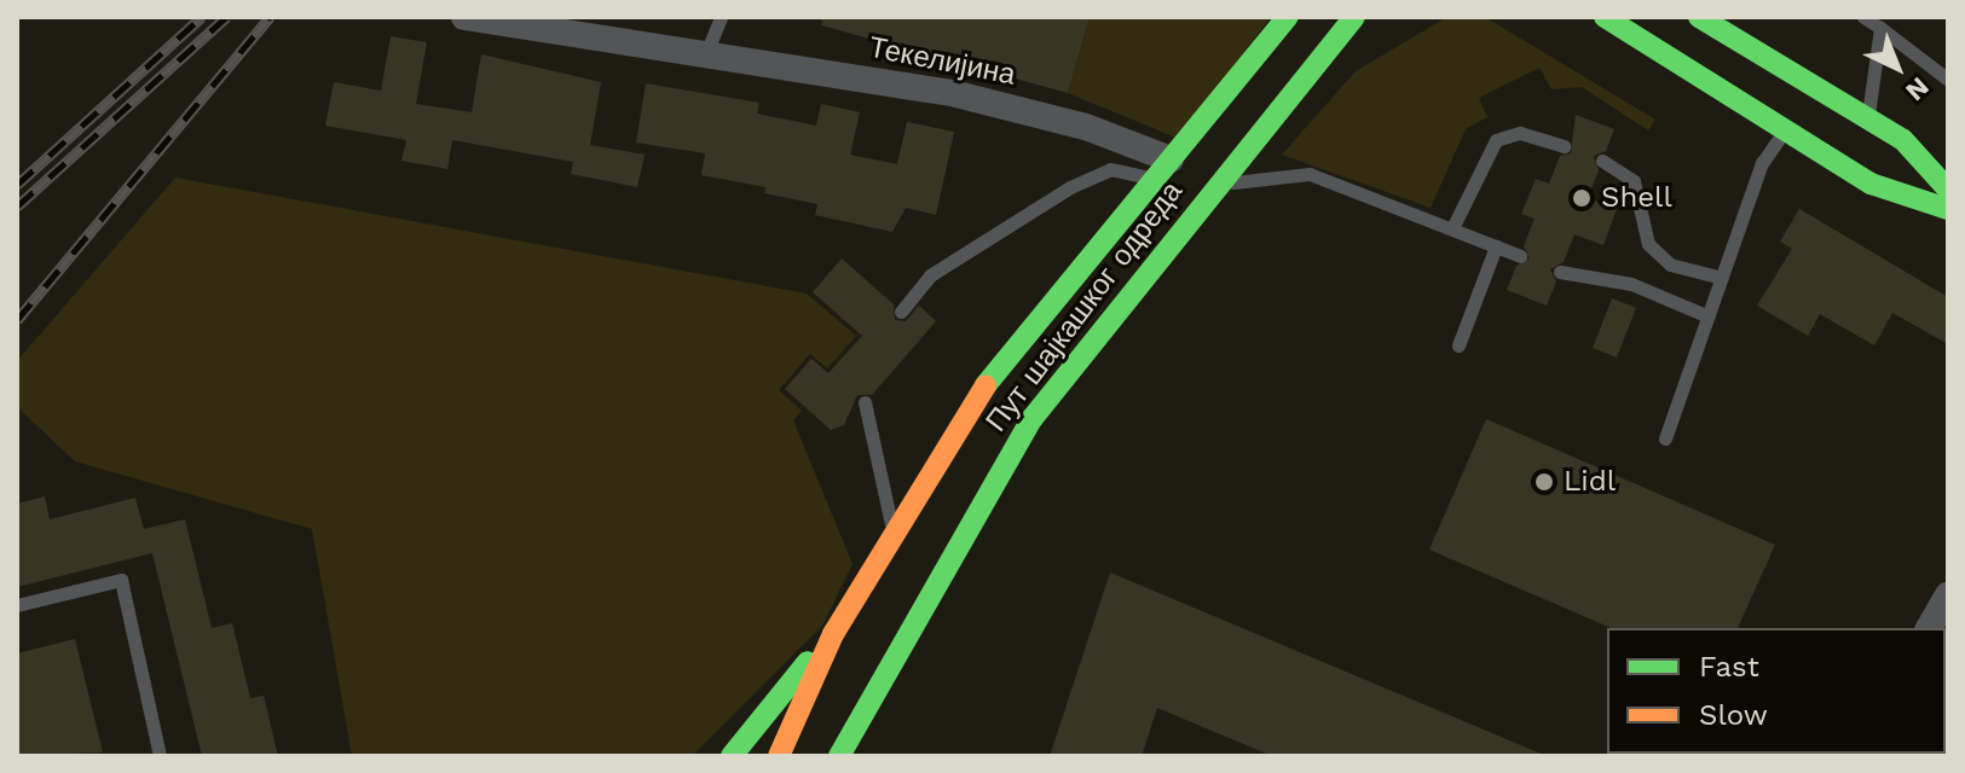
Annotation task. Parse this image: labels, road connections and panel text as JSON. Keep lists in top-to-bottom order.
{
  "streets": {
    "main road": ["Пут шајкашког одреда"],
    "street": ["Текелијина"]
  },
  "crossings": [
    ["Текелијина", "Пут шајкашког одреда"]
  ],
  "places": ["Shell", "Lidl"],
  "legend": ["Fast", "Slow"],
  "north": "bottom right"
}
